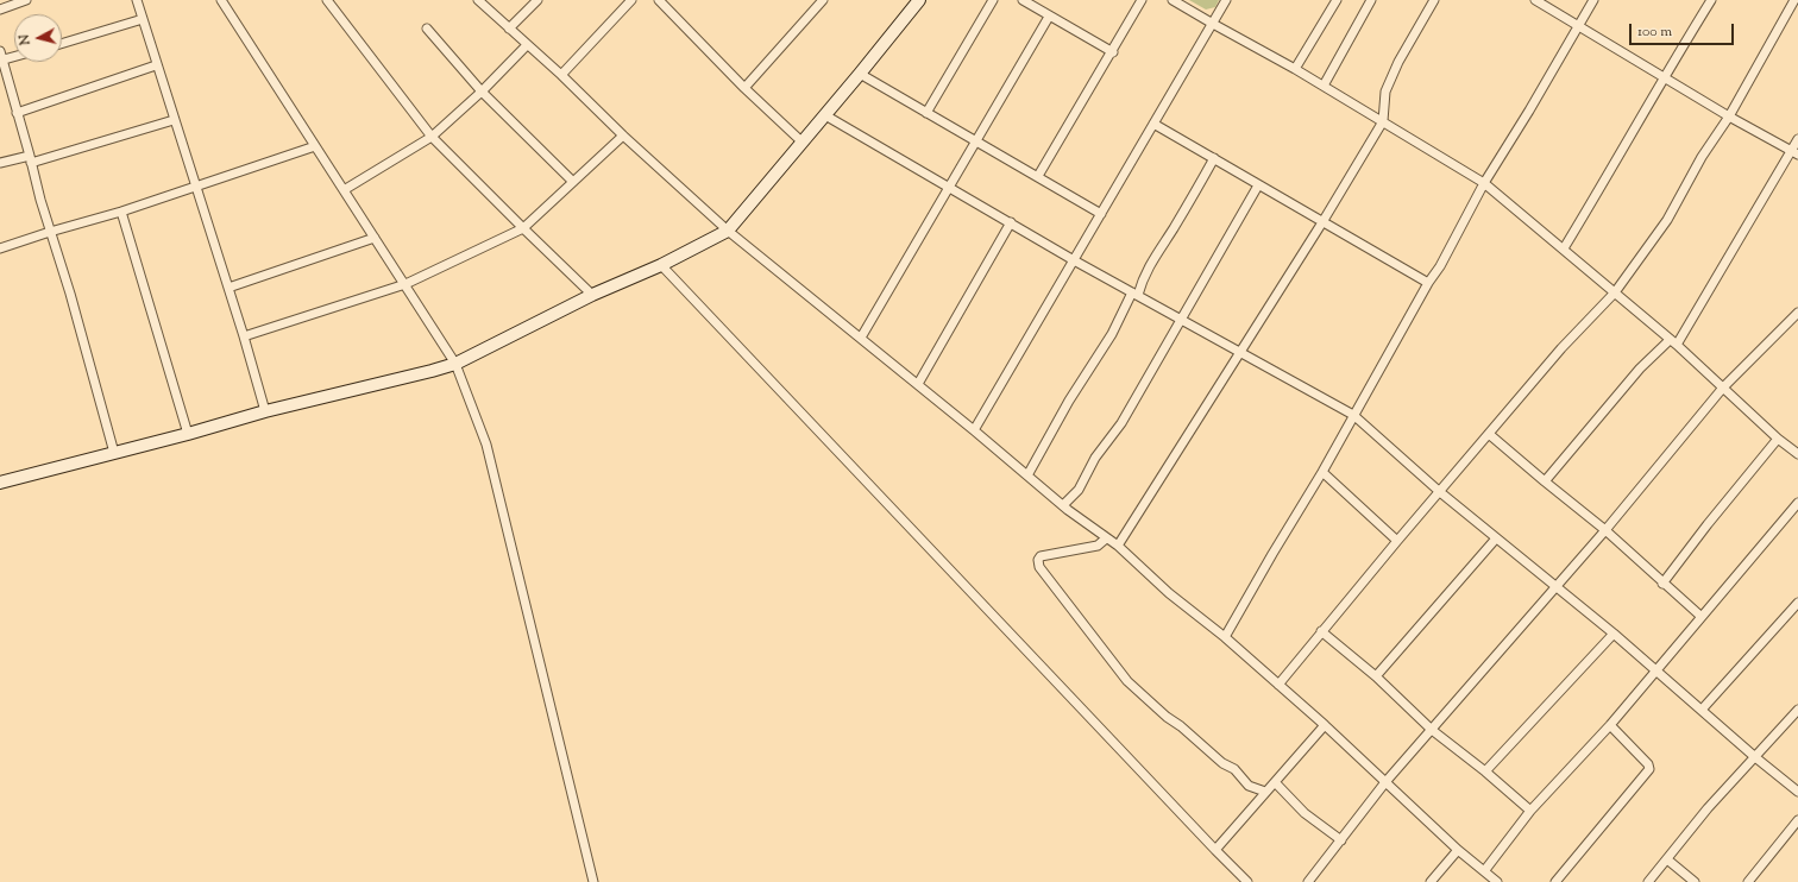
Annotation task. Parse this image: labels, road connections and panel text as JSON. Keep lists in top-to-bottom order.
{
  "scale_bar": "100 m",
  "north": "left"
}
